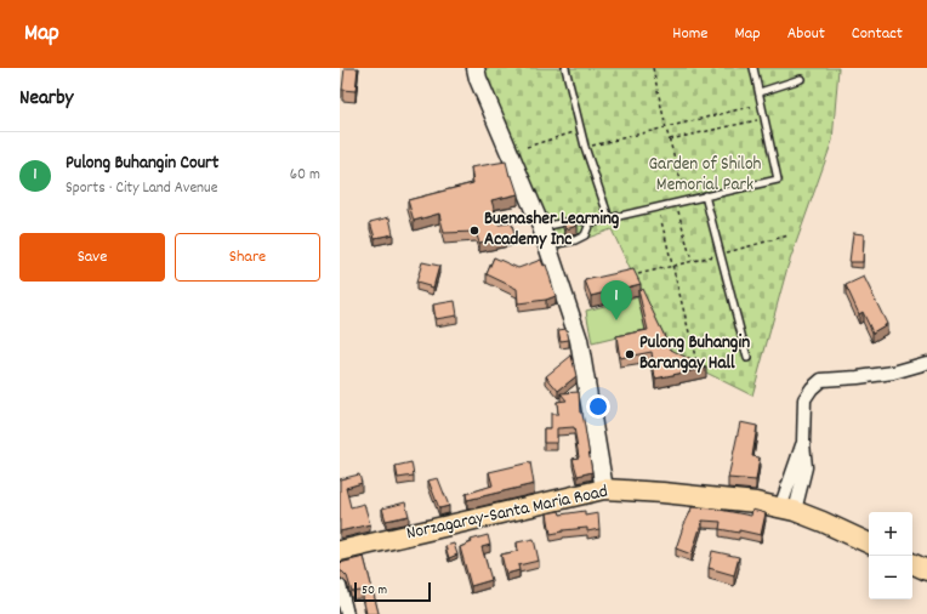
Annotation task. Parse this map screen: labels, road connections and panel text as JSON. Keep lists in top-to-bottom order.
{
  "streets": {
    "main road": ["Norzagaray-Santa Maria Road"]
  },
  "parks": ["Garden of Shiloh Memorial Park"],
  "places": ["Buenasher Learning Academy Inc", "Pulong Buhangin Barangay Hall"],
  "scale_bar": "50 m",
  "page": {
    "header": "Map",
    "nav": [
      "Home",
      "Map",
      "About",
      "Contact"
    ],
    "heading": "Nearby",
    "list": [
      {
        "mark": "1",
        "name": "Pulong Buhangin Court",
        "note": "Sports · City Land Avenue",
        "value": "60 m"
      }
    ],
    "buttons": ["Save", "Share"],
    "pins": "1",
    "map_buttons": ["+", "−"],
    "scale": "50 m"
  }
}
